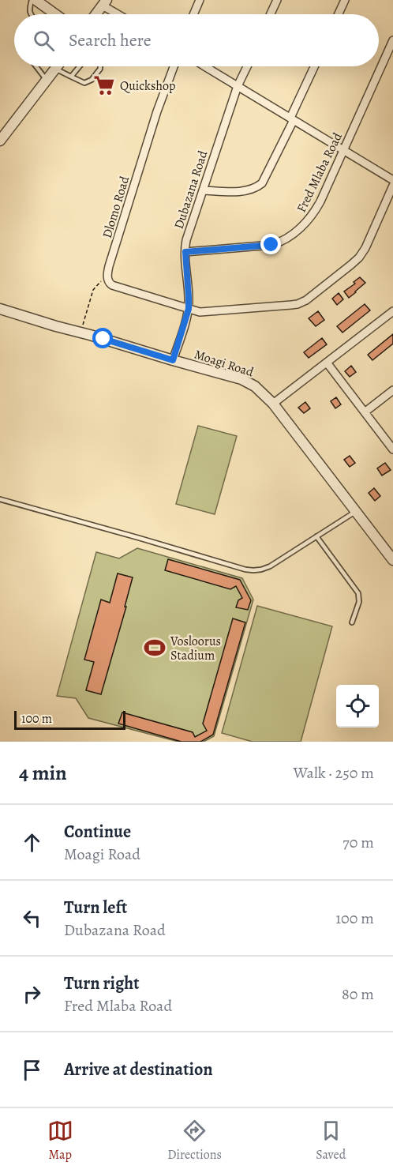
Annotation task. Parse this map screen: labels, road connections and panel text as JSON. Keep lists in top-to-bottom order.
{
  "streets": {
    "street": [
      "Fred Mlaba Road",
      "Dubazana Road",
      "Dlomo Road",
      "Moagi Road"
    ]
  },
  "crossings": [
    ["Fred Mlaba Road", "Dubazana Road"],
    ["Dubazana Road", "Moagi Road"]
  ],
  "places": {
    "supermarket": ["Quickshop"],
    "sports": ["Vosloorus Stadium"]
  },
  "scale_bar": "100 m",
  "page": {
    "search": "Search here",
    "scale": "100 m",
    "heading": ["4 min", "Walk · 250 m"],
    "list": [
      ["Continue", "Moagi Road", "70 m"],
      ["Turn left", "Dubazana Road", "100 m"],
      ["Turn right", "Fred Mlaba Road", "80 m"],
      "Arrive at destination"
    ],
    "nav": ["Map", "Directions", "Saved"]
  }
}
